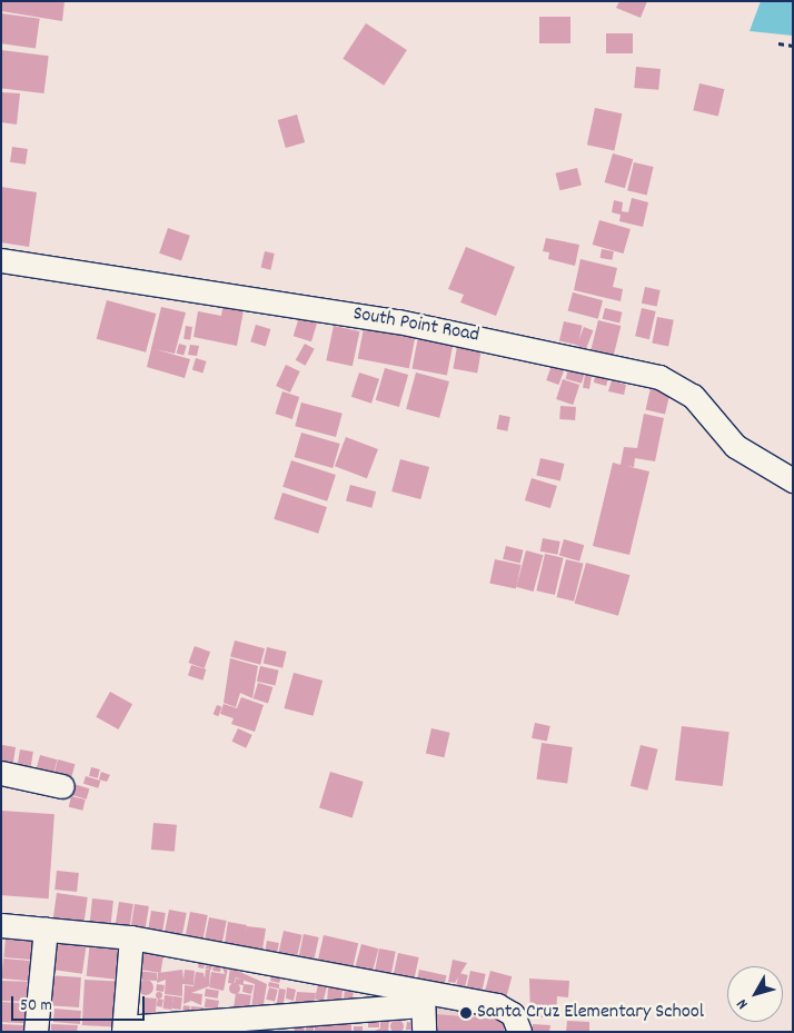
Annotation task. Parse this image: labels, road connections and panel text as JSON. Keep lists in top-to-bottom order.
{
  "streets": {
    "street": ["South Point Road"]
  },
  "places": ["Santa Cruz Elementary School"],
  "scale_bar": "50 m",
  "north": "bottom left"
}
